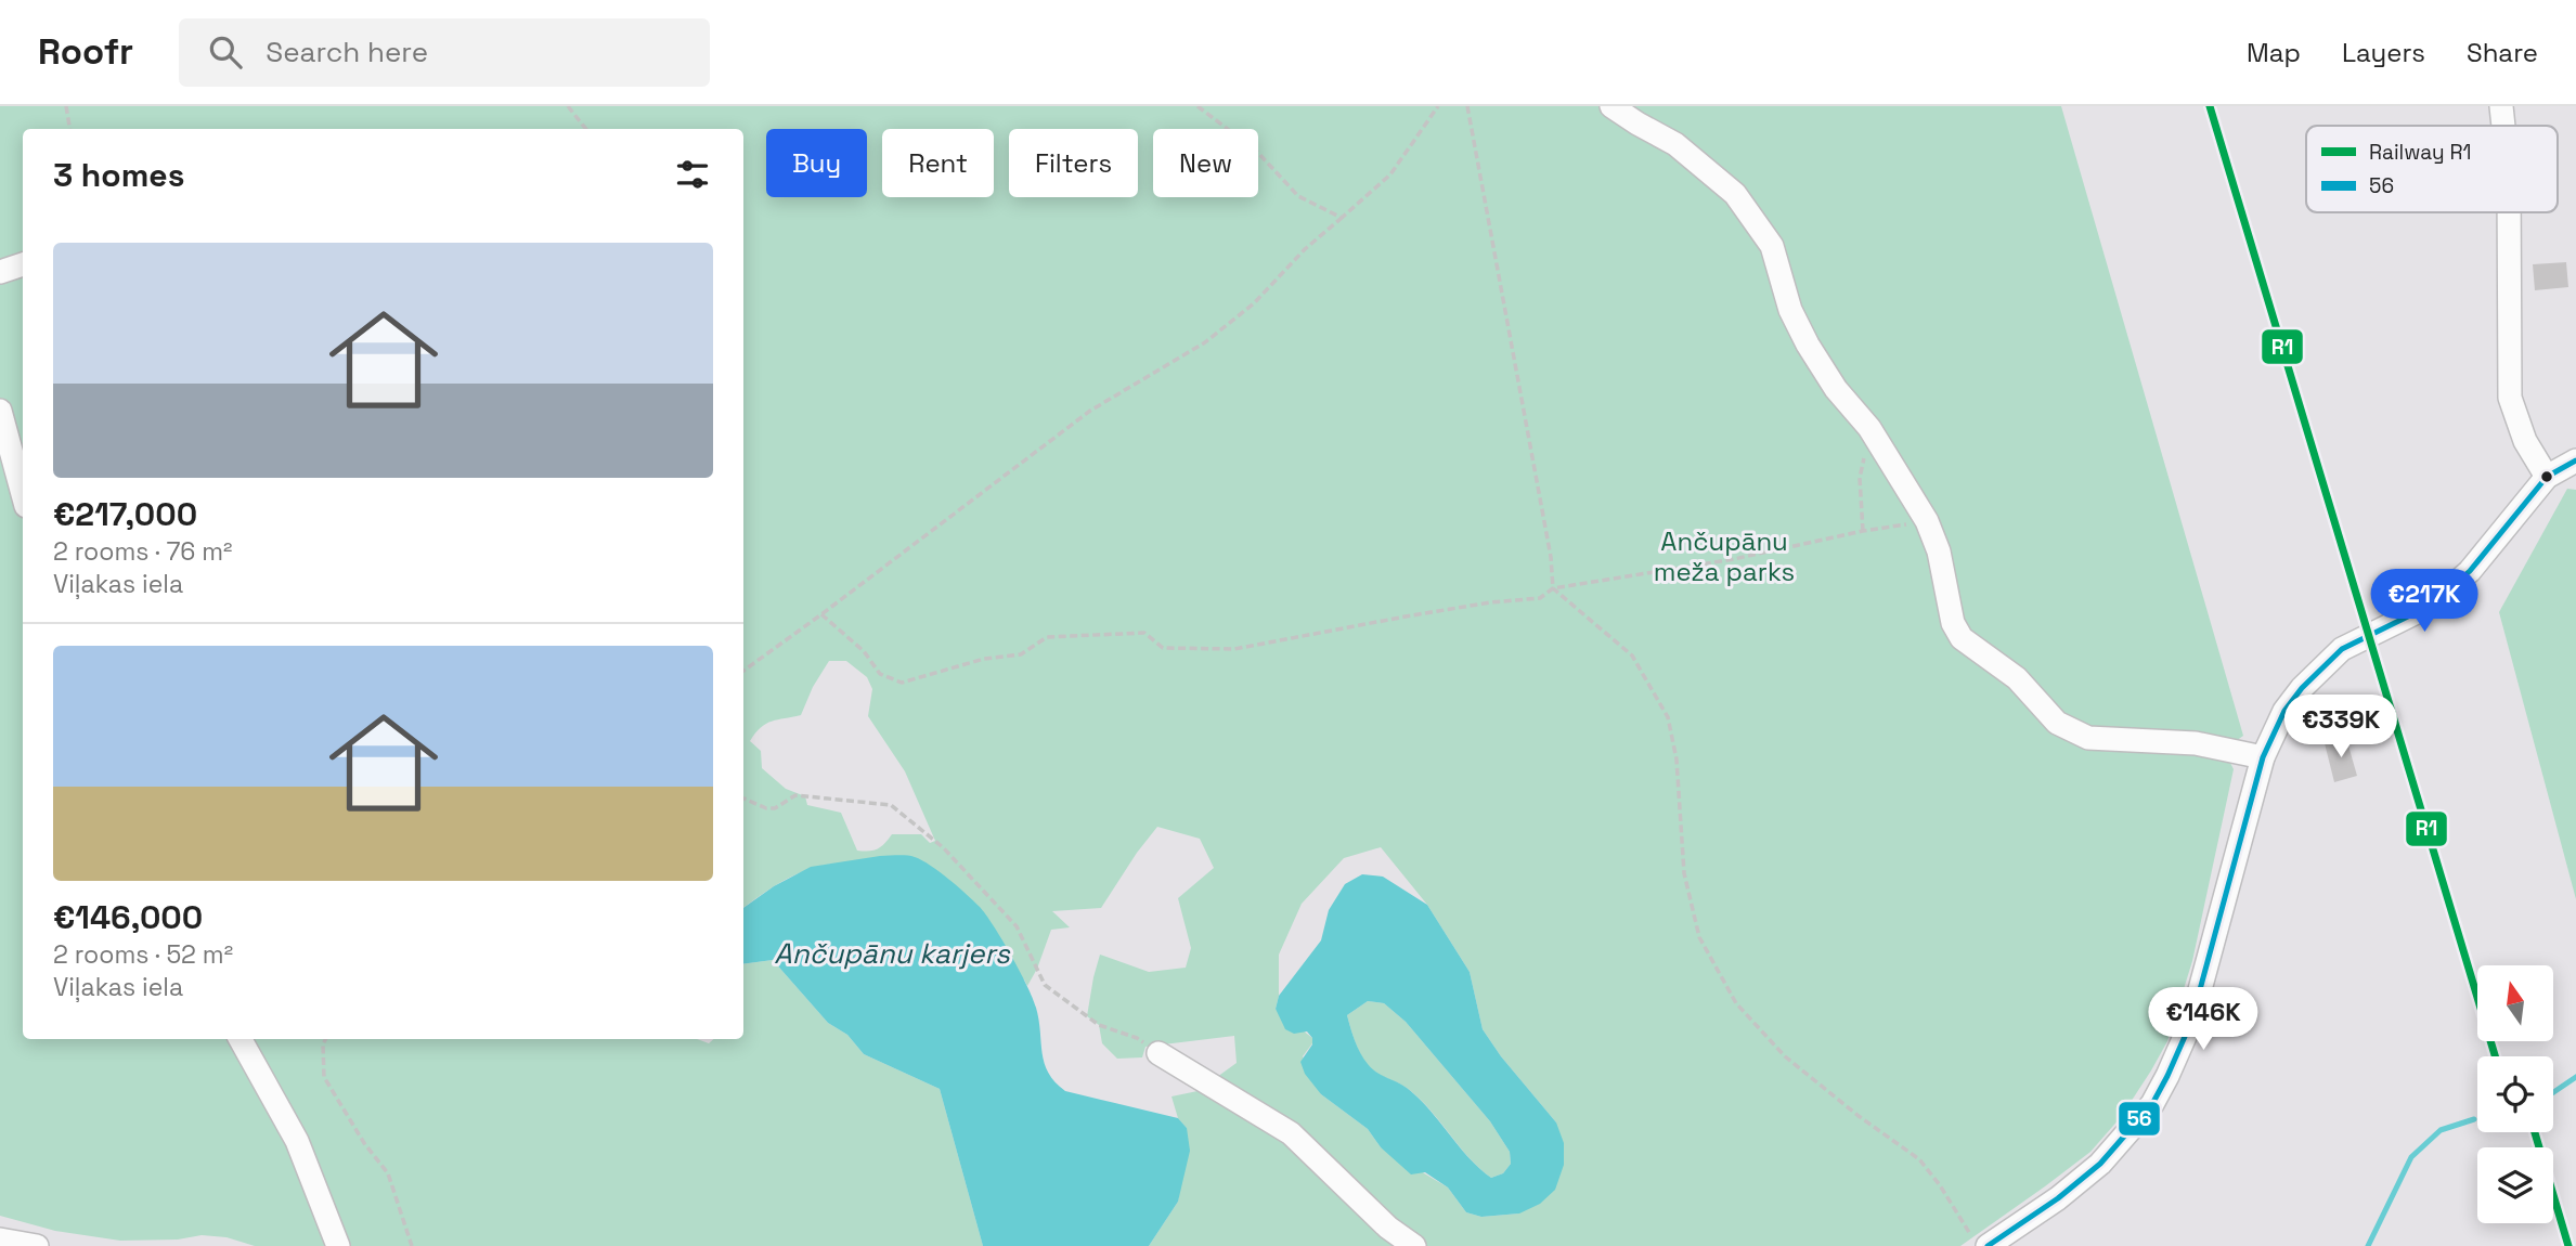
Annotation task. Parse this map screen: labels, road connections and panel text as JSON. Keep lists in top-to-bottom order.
{
  "water": ["Ančupānu karjers"],
  "parks": ["Ančupānu meža parks"],
  "lines": ["rail line R1", "transit line 56"],
  "legend": ["Railway R1", "56"],
  "north": "top",
  "page": {
    "header": "Roofr",
    "search": "Search here",
    "nav": ["Map", "Layers", "Share"],
    "chip": [
      "Buy",
      "Rent",
      "Filters",
      "New"
    ],
    "heading": "3 homes",
    "list": [
      {
        "name": "€217,000",
        "note": "2 rooms · 76 m² · Viļakas iela"
      },
      {
        "name": "€146,000",
        "note": "2 rooms · 52 m² · Viļakas iela"
      }
    ],
    "price": ["€217K", "€339K", "€146K"]
  }
}
